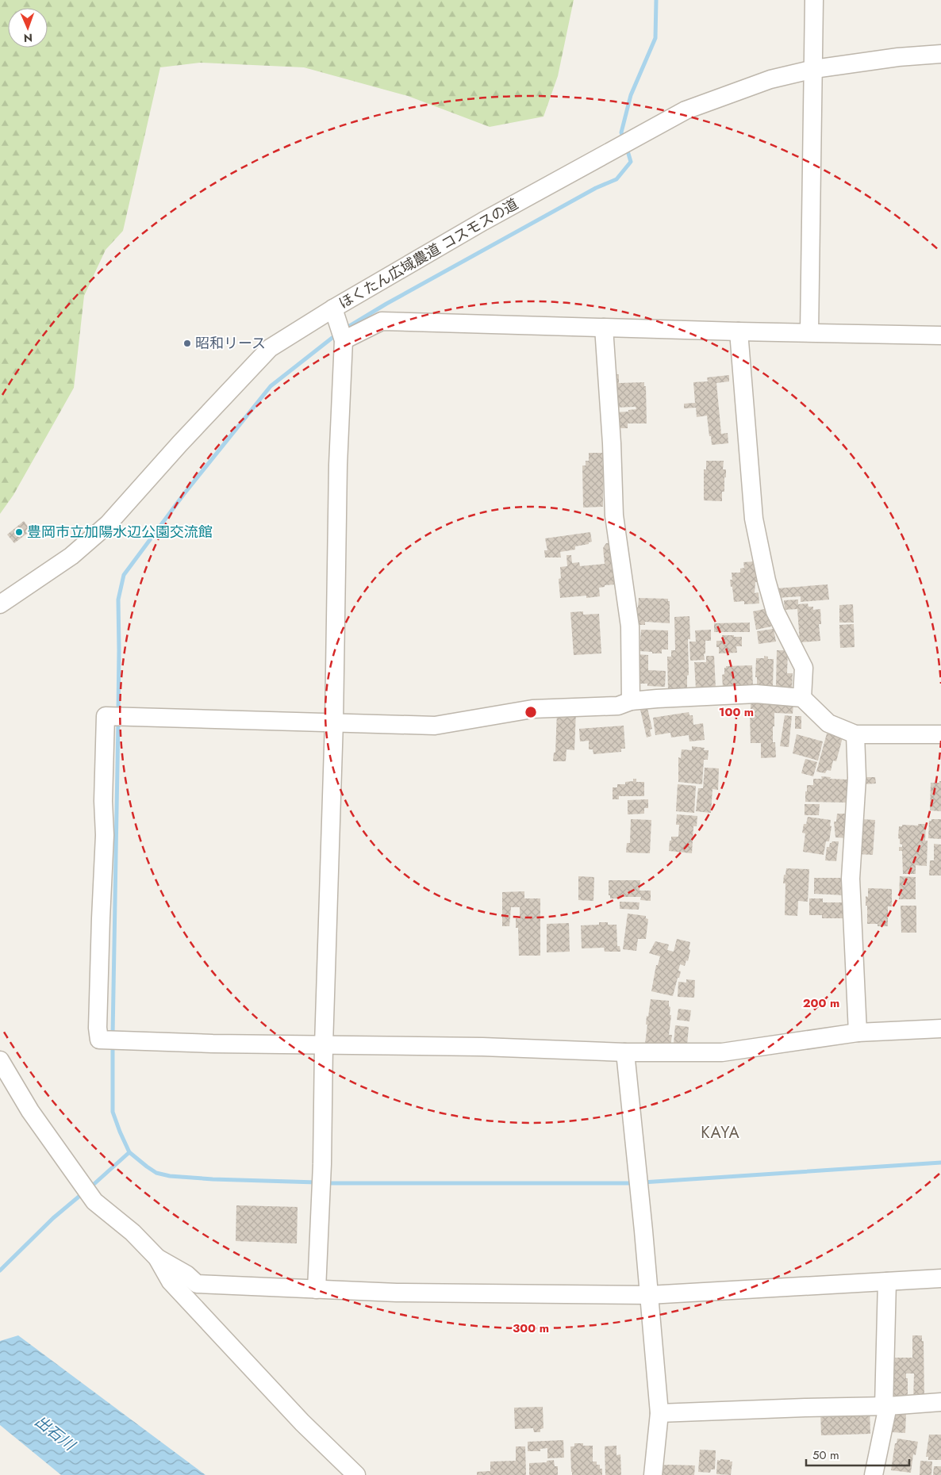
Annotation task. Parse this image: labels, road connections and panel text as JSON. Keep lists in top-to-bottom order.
{
  "streets": {
    "street": ["ほくたん広域農道 コスモスの道"]
  },
  "districts": ["KAYA"],
  "water": ["出石川"],
  "places": ["昭和リース", "豊岡市立加陽水辺公園交流館"],
  "scale_bar": "50 m",
  "north": "bottom",
  "rings": ["100 m", "200 m", "300 m"]
}
